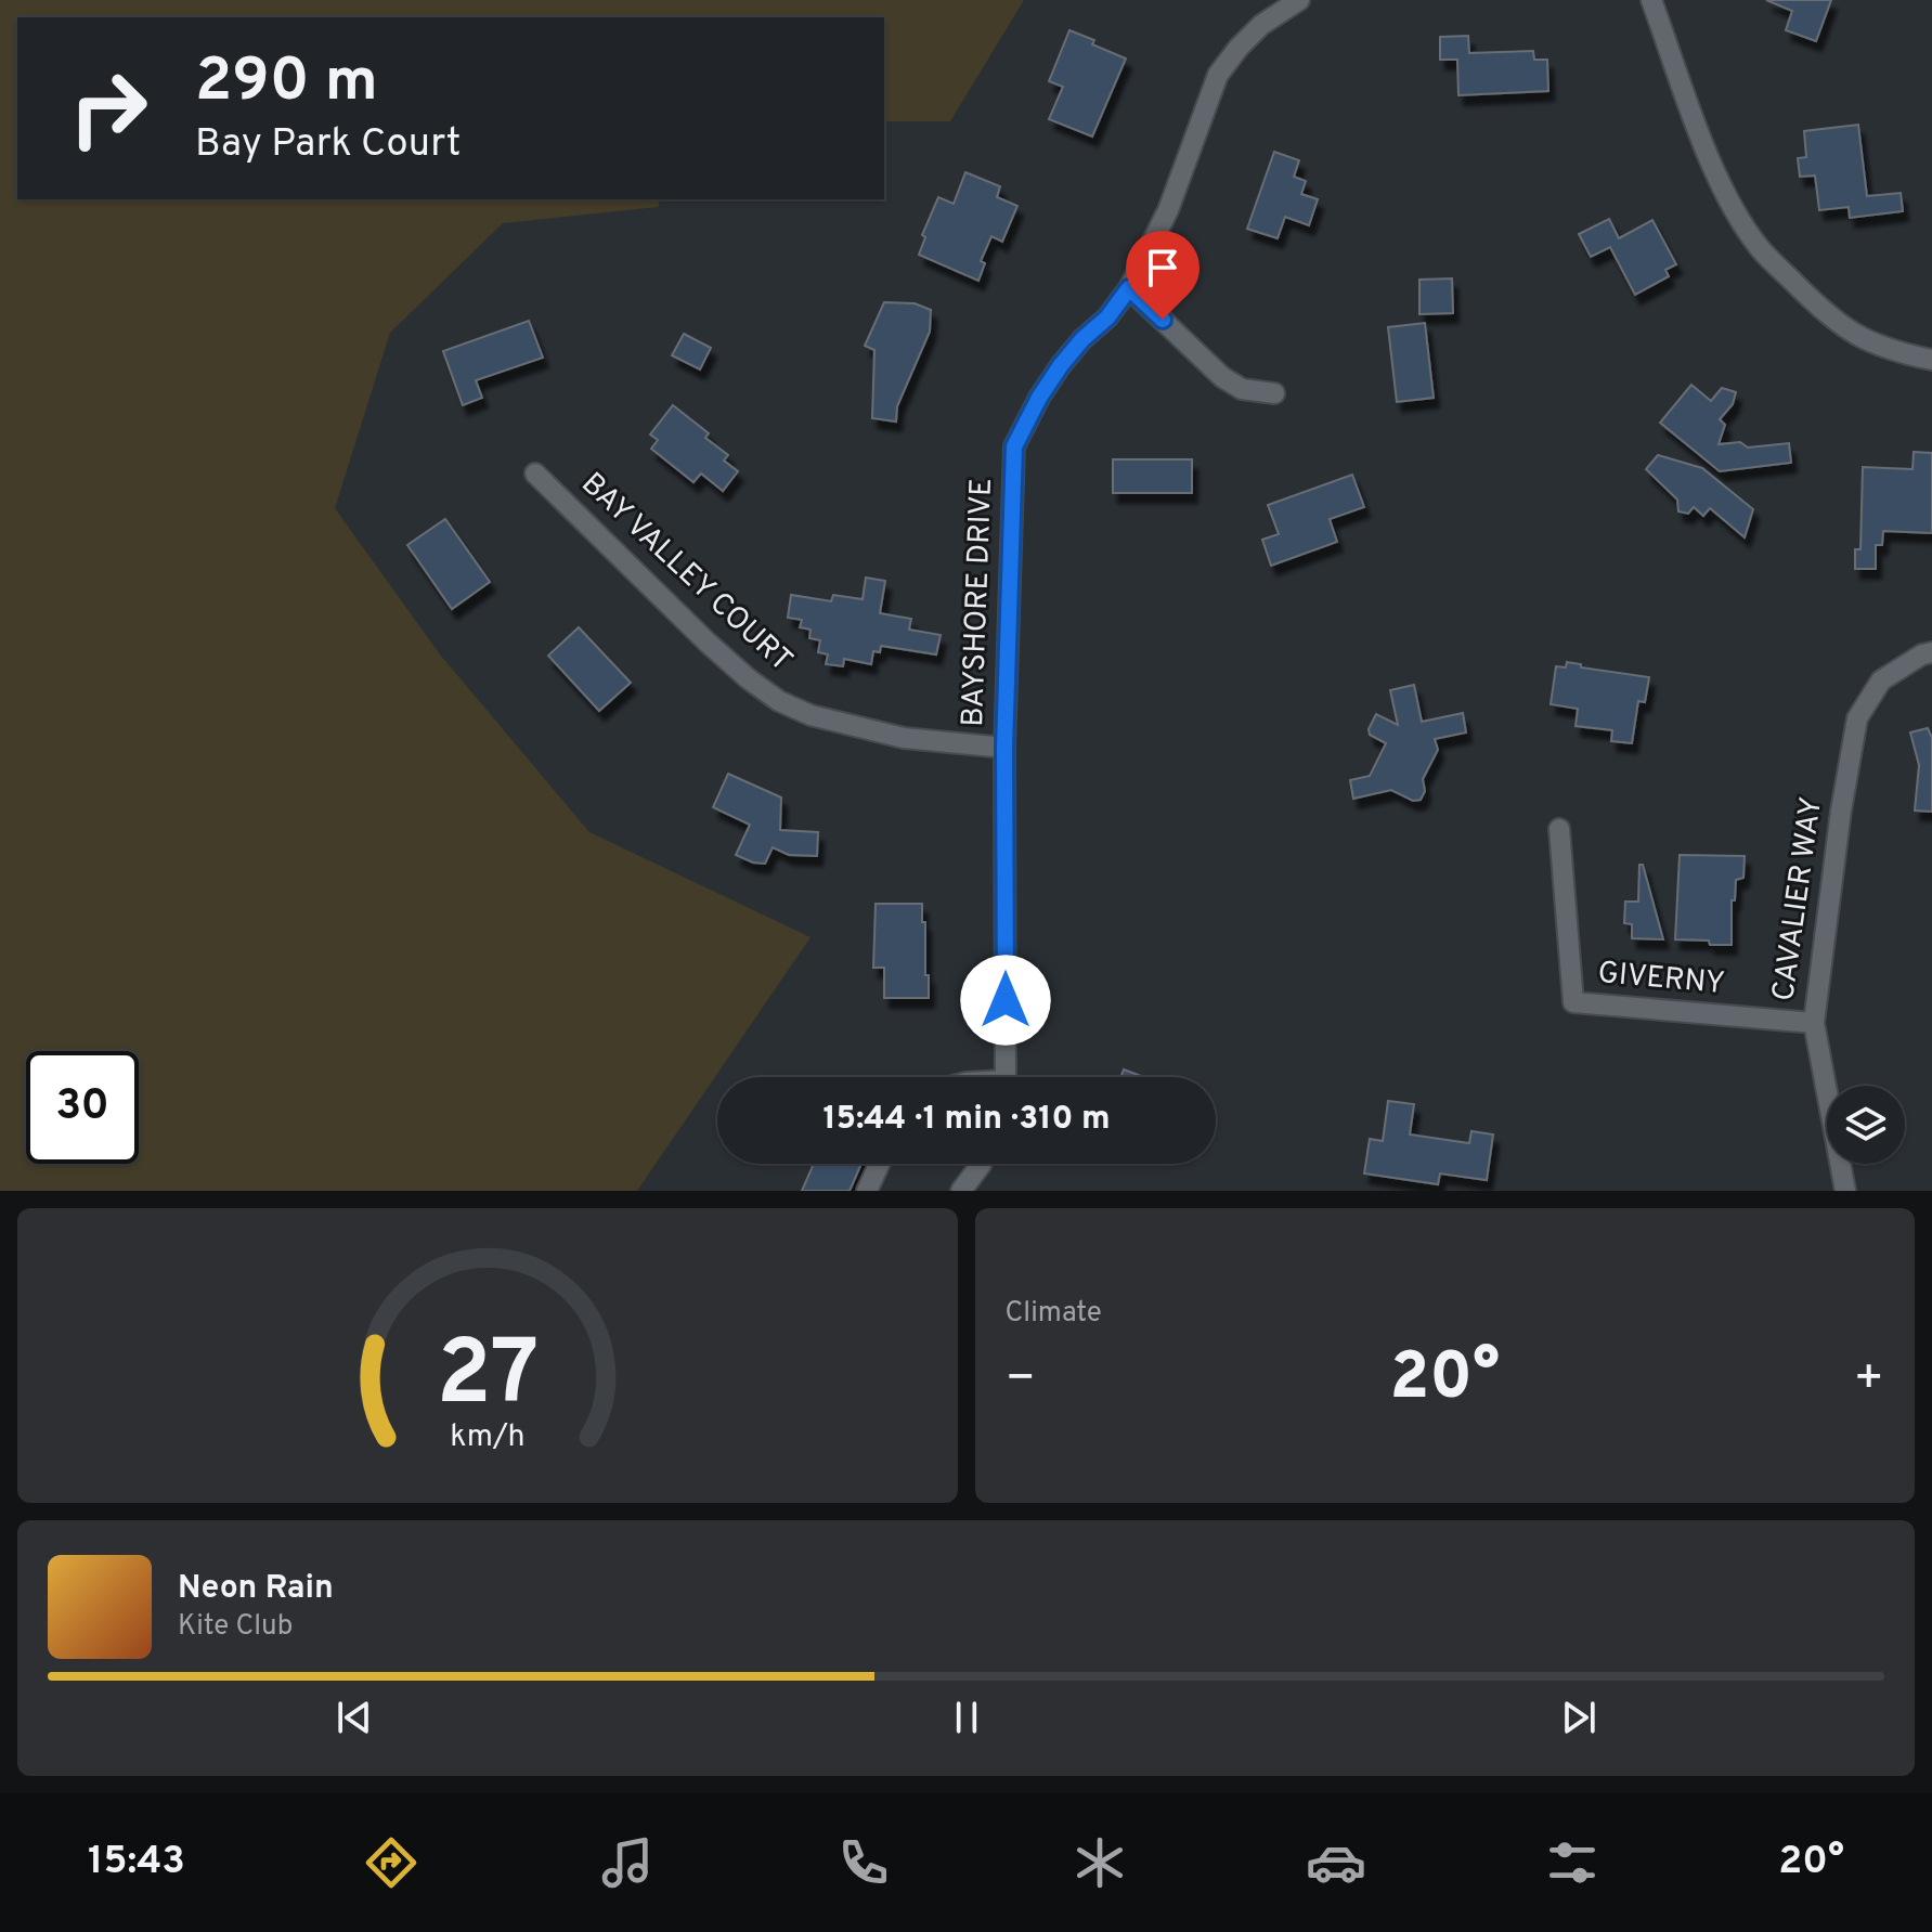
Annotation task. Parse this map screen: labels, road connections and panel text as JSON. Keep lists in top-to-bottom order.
{
  "streets": {
    "street": [
      "BAY VALLEY COURT",
      "BAYSHORE DRIVE",
      "CAVALIER WAY",
      "GIVERNY"
    ]
  },
  "crossings": [
    ["BAY VALLEY COURT", "BAYSHORE DRIVE"],
    ["CAVALIER WAY", "GIVERNY"]
  ],
  "page": {
    "turn": ["290 m", "Bay Park Court"],
    "limit": "30",
    "trip": "15:44 · 1 min · 310 m",
    "tile": "Climate",
    "heat": ["−", "20°", "+"],
    "song": ["Neon Rain", "Kite Club"],
    "tabs": ["15:43", "20°"],
    "gauge": ["27", "km/h"]
  }
}
